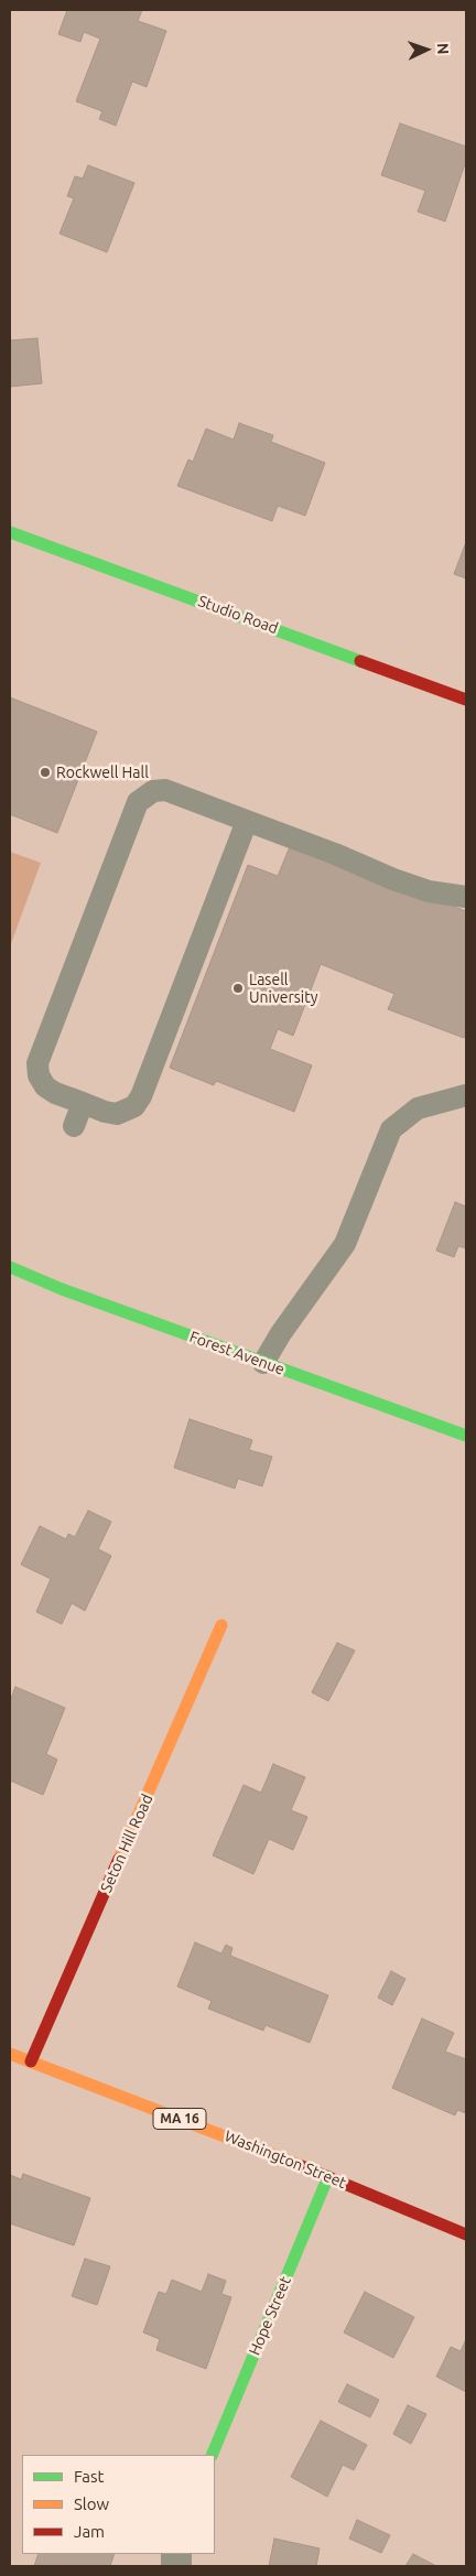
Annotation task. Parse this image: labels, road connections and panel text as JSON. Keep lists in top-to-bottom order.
{
  "streets": {
    "street": [
      "Studio Road",
      "Forest Avenue",
      "Seton Hill Road",
      "MA 16",
      "Washington Street",
      "Hope Street"
    ]
  },
  "crossings": [
    ["Seton Hill Road", "Washington Street"],
    ["Washington Street", "Hope Street"]
  ],
  "places": ["Rockwell Hall", "Lasell University"],
  "legend": ["Fast", "Slow", "Jam"],
  "north": "right"
}
